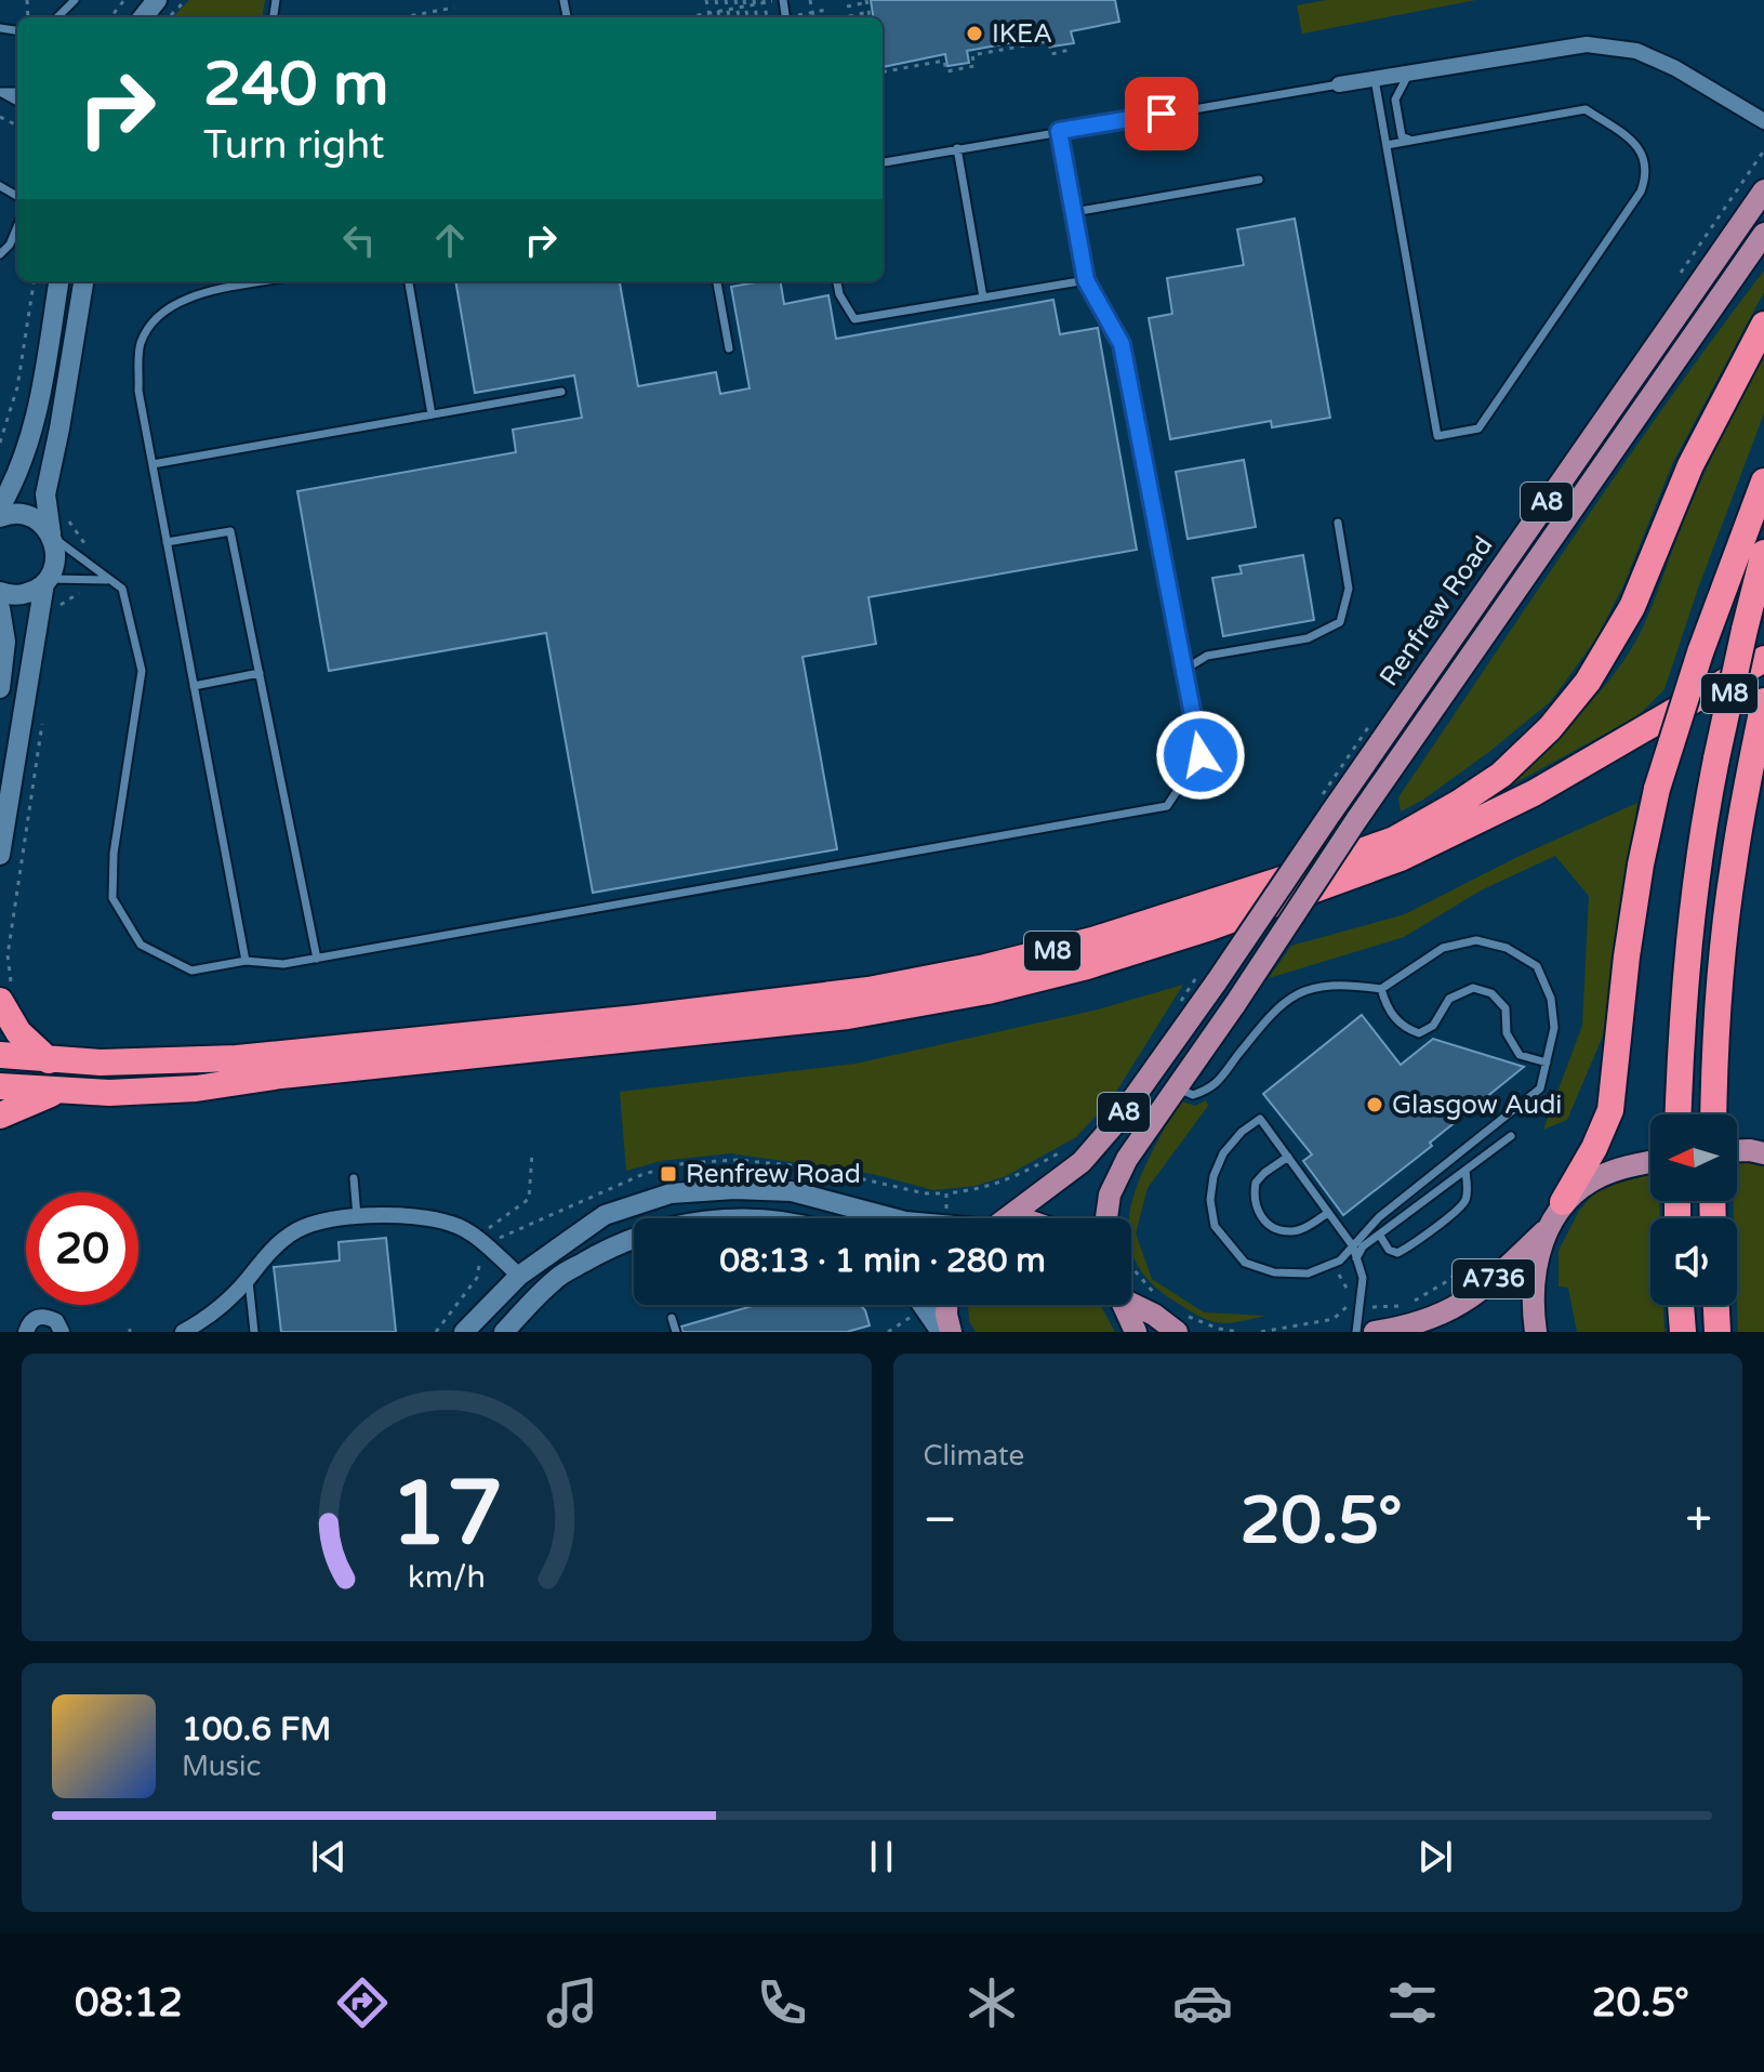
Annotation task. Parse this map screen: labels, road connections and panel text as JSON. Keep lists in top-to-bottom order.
{
  "streets": {
    "highway": ["M8"],
    "main road": ["A8", "Renfrew Road", "A736"]
  },
  "crossings": [
    ["A8", "Renfrew Road"],
    ["M8", "A736"]
  ],
  "places": {
    "other": ["IKEA", "Glasgow Audi"],
    "transit": ["Renfrew Road"]
  },
  "north": "left",
  "page": {
    "turn": ["240 m", "Turn right"],
    "limit": "20",
    "trip": "08:13 · 1 min · 280 m",
    "tile": "Climate",
    "heat": ["−", "20.5°", "+"],
    "song": ["100.6 FM", "Music"],
    "tabs": ["08:12", "20.5°"],
    "gauge": ["17", "km/h"]
  }
}
